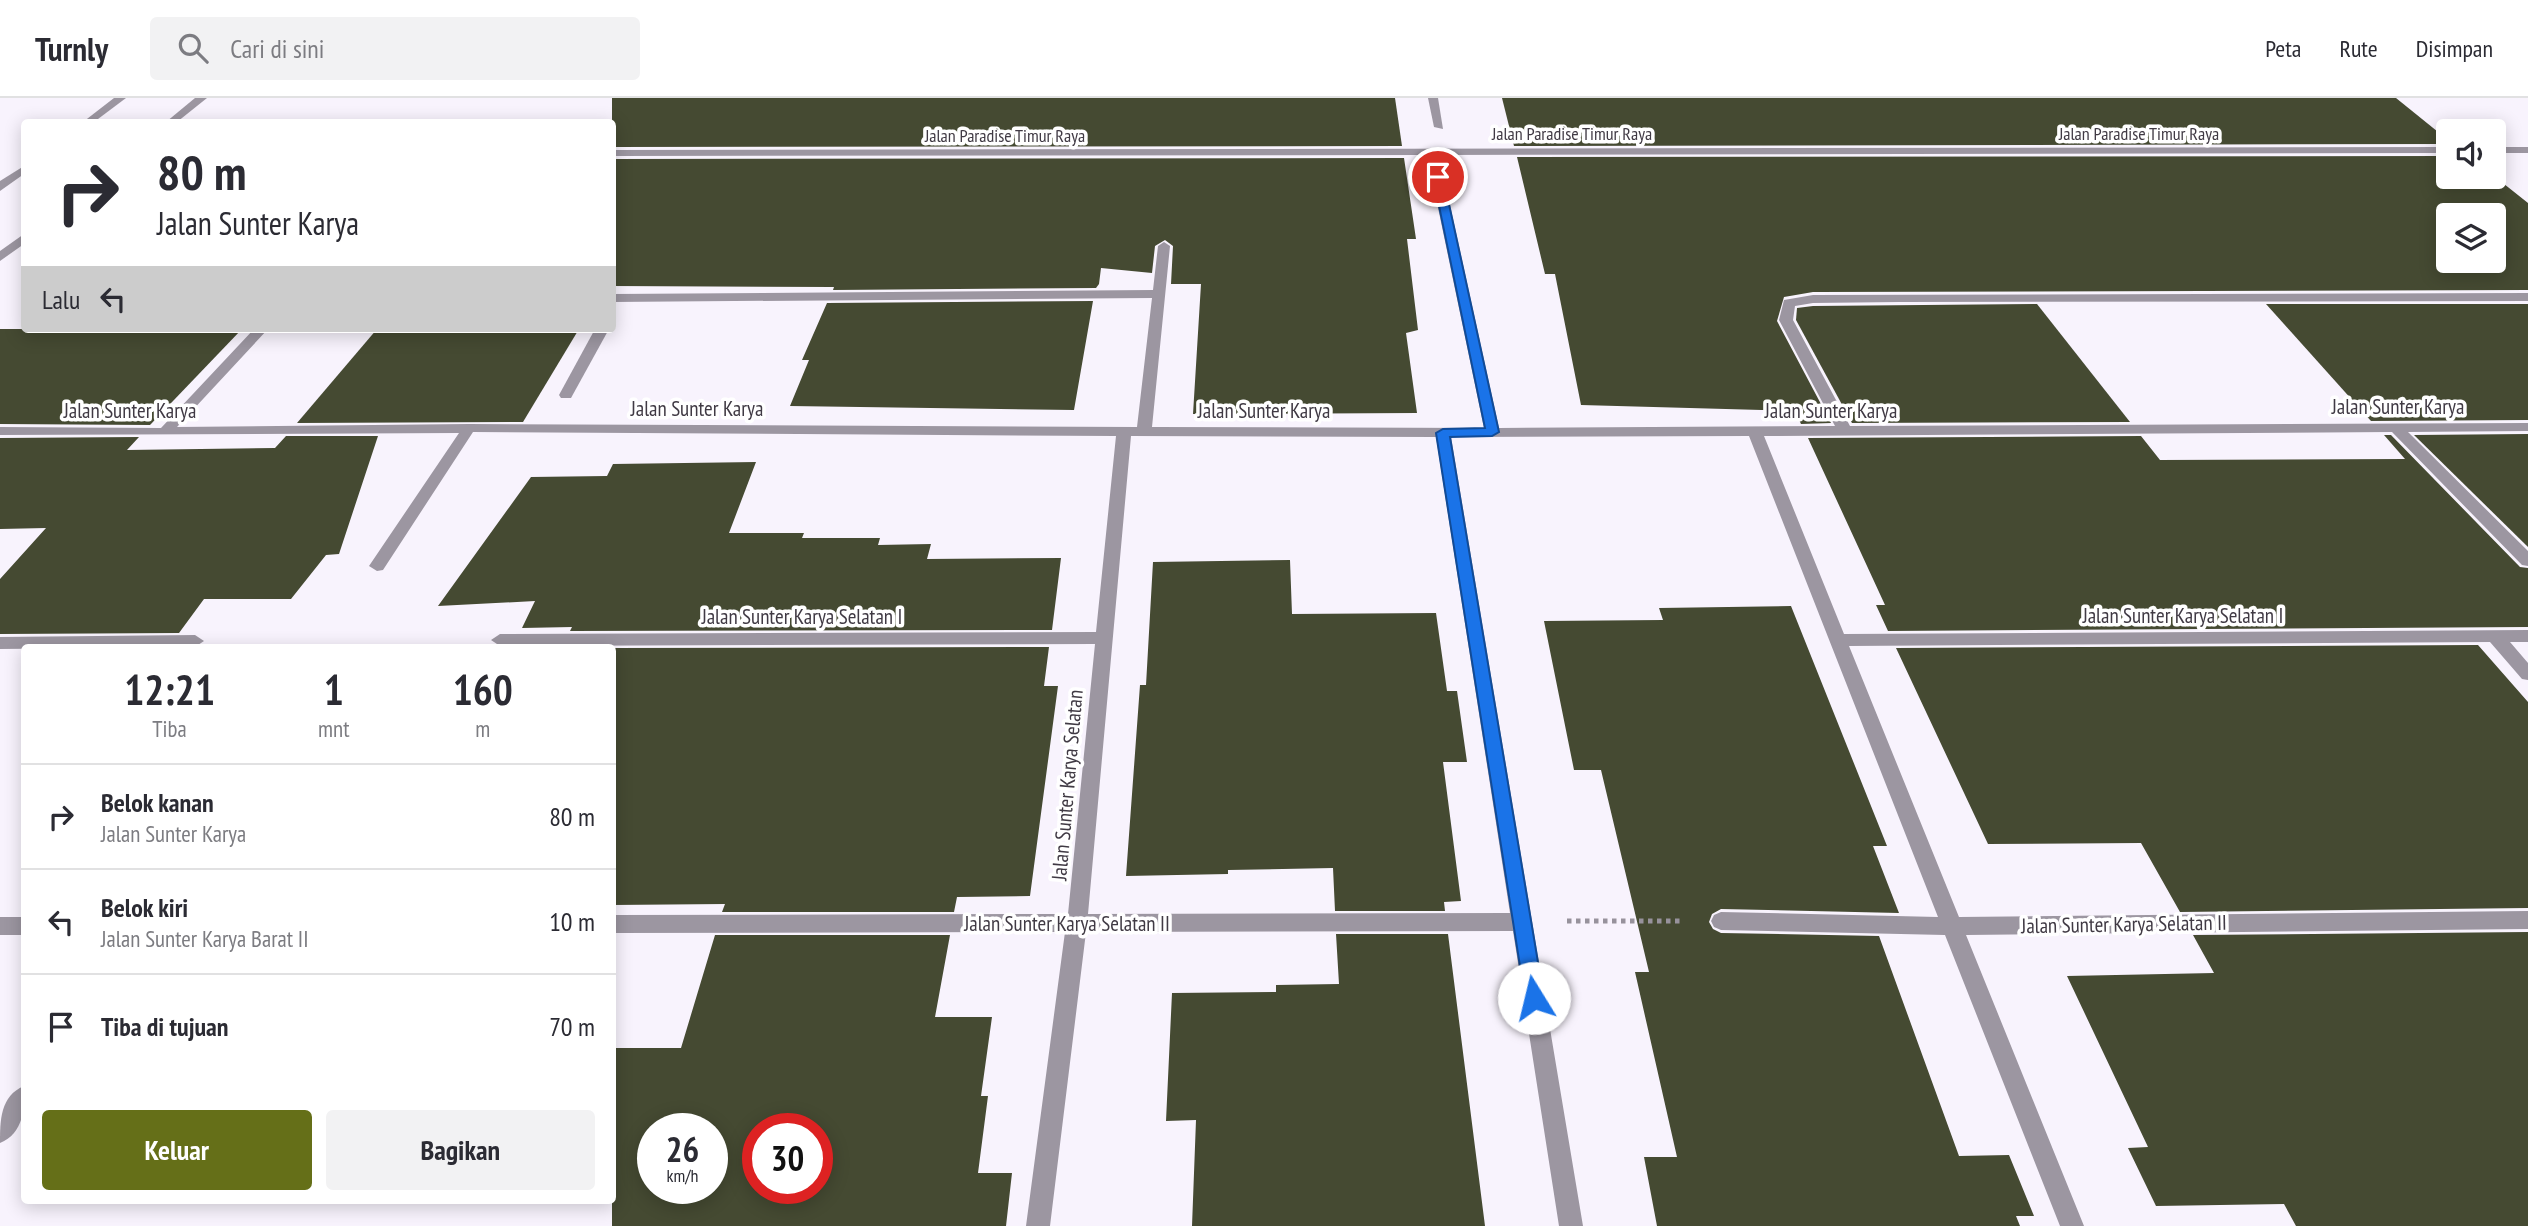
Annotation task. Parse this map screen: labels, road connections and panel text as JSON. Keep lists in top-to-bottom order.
{
  "streets": {
    "street": [
      "Jalan Paradise Timur Raya",
      "Jalan Sunter Karya",
      "Jalan Sunter Karya Selatan I",
      "Jalan Sunter Karya Selatan",
      "Jalan Sunter Karya Selatan II"
    ]
  },
  "crossings": [
    ["Jalan Sunter Karya", "Jalan Sunter Karya Selatan"],
    ["Jalan Sunter Karya Selatan I", "Jalan Sunter Karya Selatan"],
    ["Jalan Sunter Karya Selatan", "Jalan Sunter Karya Selatan II"]
  ],
  "page": {
    "header": "Turnly",
    "search": "Cari di sini",
    "nav": ["Peta", "Rute", "Disimpan"],
    "turn": ["80 m", "Jalan Sunter Karya"],
    "then": "Lalu",
    "eta": [
      "12:21",
      "Tiba",
      "1",
      "mnt",
      "160",
      "m"
    ],
    "list": [
      {
        "name": "Belok kanan",
        "note": "Jalan Sunter Karya",
        "value": "80 m"
      },
      {
        "name": "Belok kiri",
        "note": "Jalan Sunter Karya Barat II",
        "value": "10 m"
      },
      {
        "name": "Tiba di tujuan",
        "value": "70 m"
      }
    ],
    "buttons": ["Keluar", "Bagikan"],
    "speed": "26 km/h",
    "limit": "30"
  }
}
